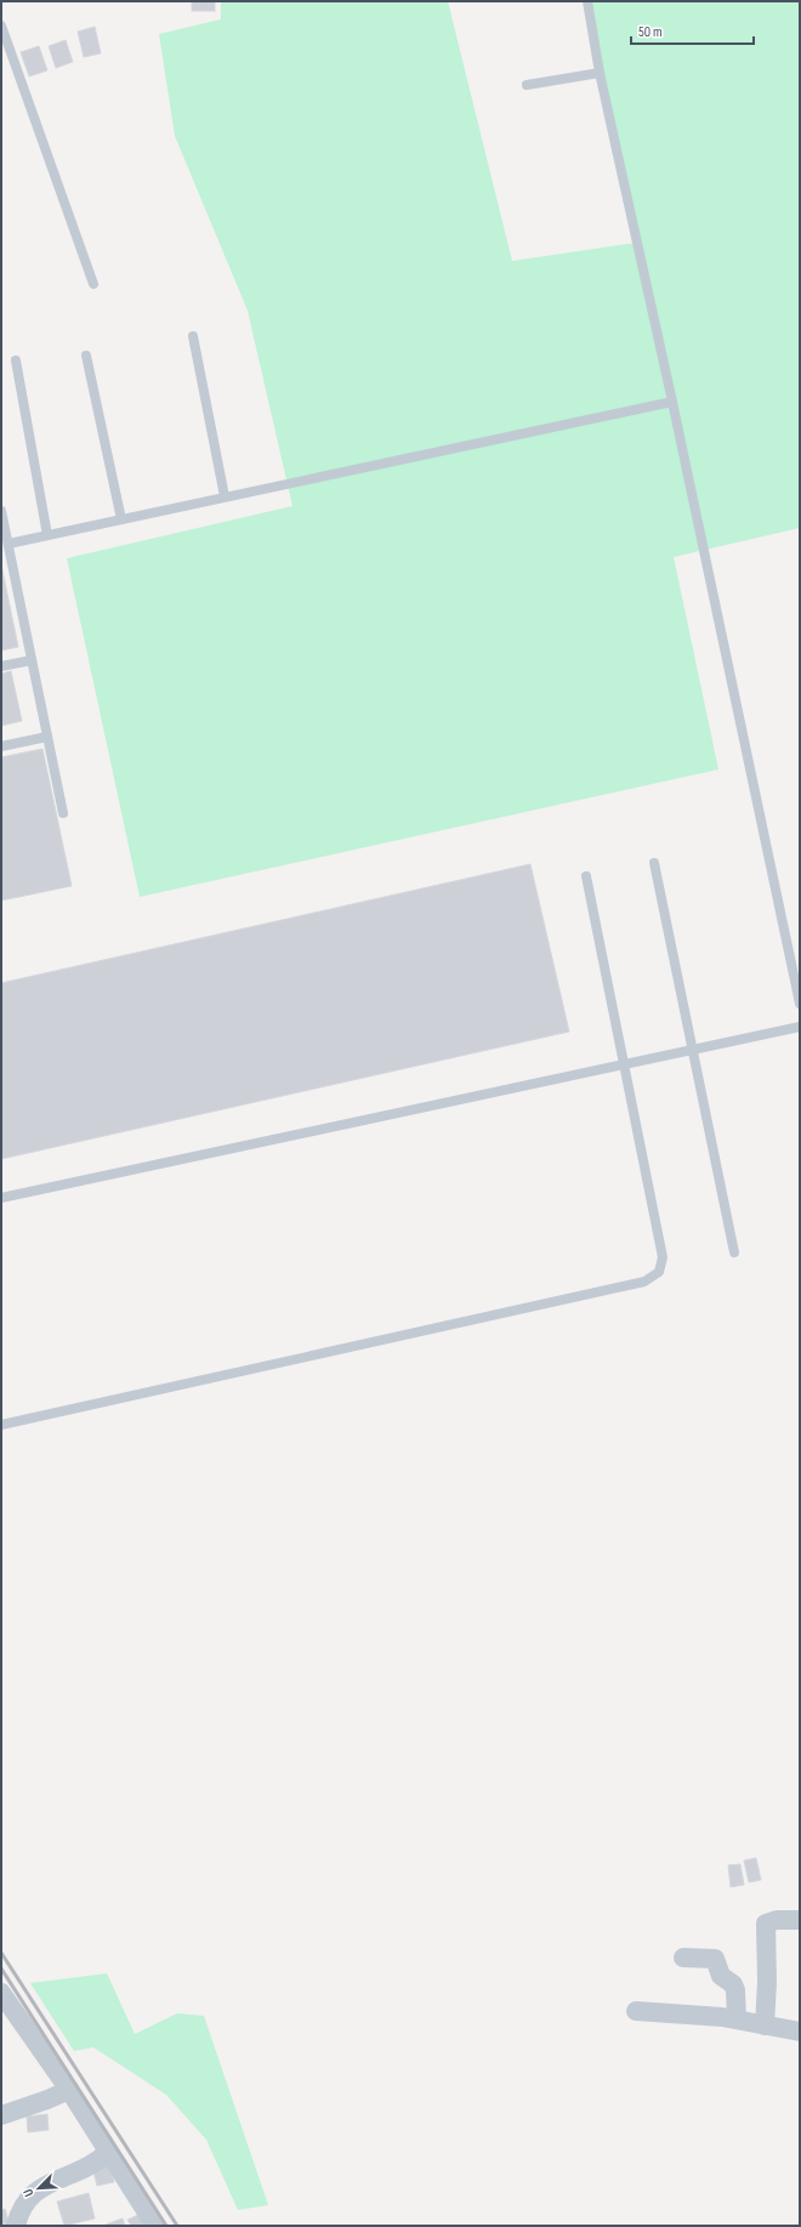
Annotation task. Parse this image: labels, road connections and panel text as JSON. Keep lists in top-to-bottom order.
{
  "scale_bar": "50 m",
  "north": "bottom left"
}
